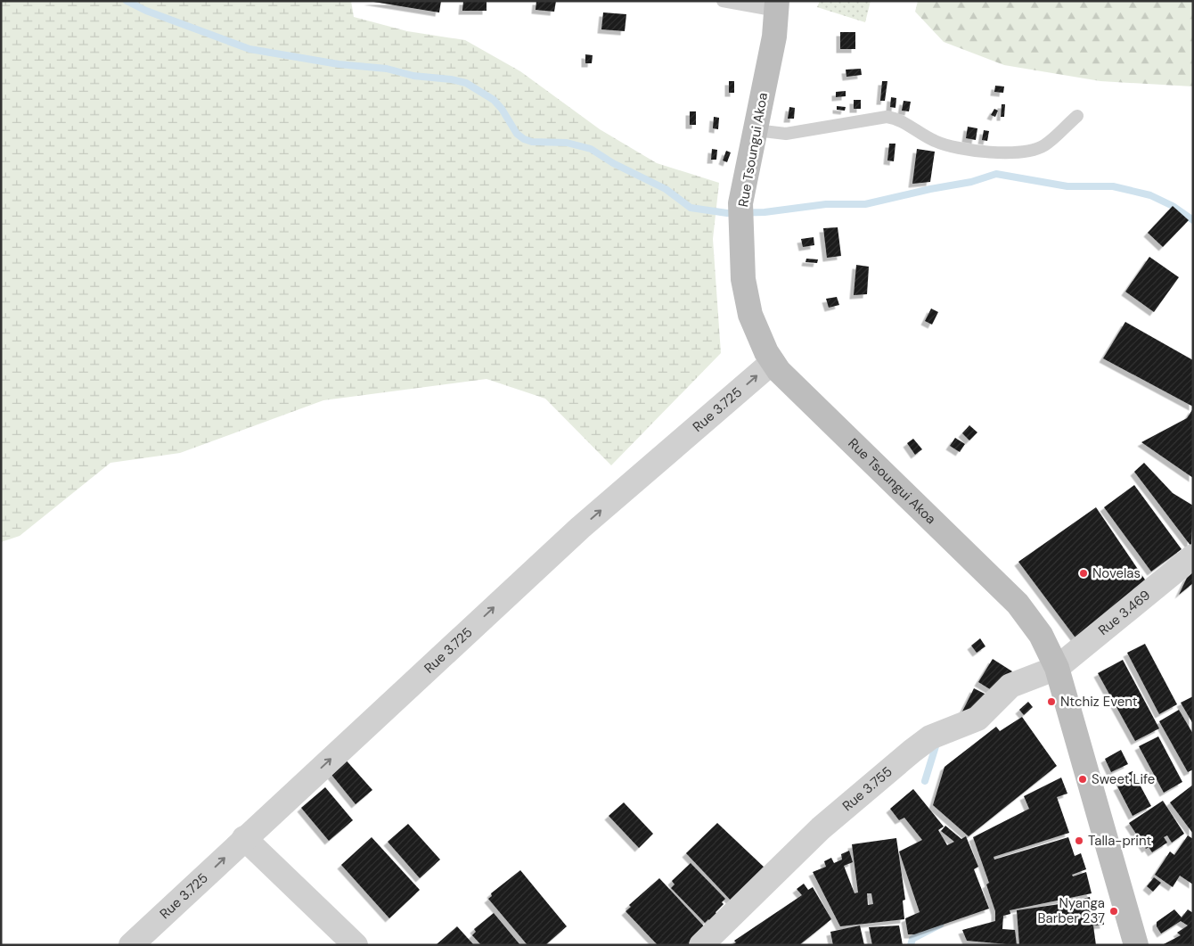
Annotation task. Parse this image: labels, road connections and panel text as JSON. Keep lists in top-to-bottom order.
{
  "streets": {
    "main road": ["Rue Tsoungui Akoa"],
    "street": ["Rue 3.725", "Rue 3.469", "Rue 3.755"]
  },
  "crossings": [
    ["Rue Tsoungui Akoa", "Rue 3.725"],
    ["Rue Tsoungui Akoa", "Rue 3.469"],
    ["Rue Tsoungui Akoa", "Rue 3.755"],
    ["Rue 3.469", "Rue 3.755"]
  ],
  "one_way": ["Rue 3.725"],
  "places": [
    "Novelas",
    "Ntchiz Event",
    "Sweet Life",
    "Talla-print",
    "Nyanga Barber 237"
  ]
}
